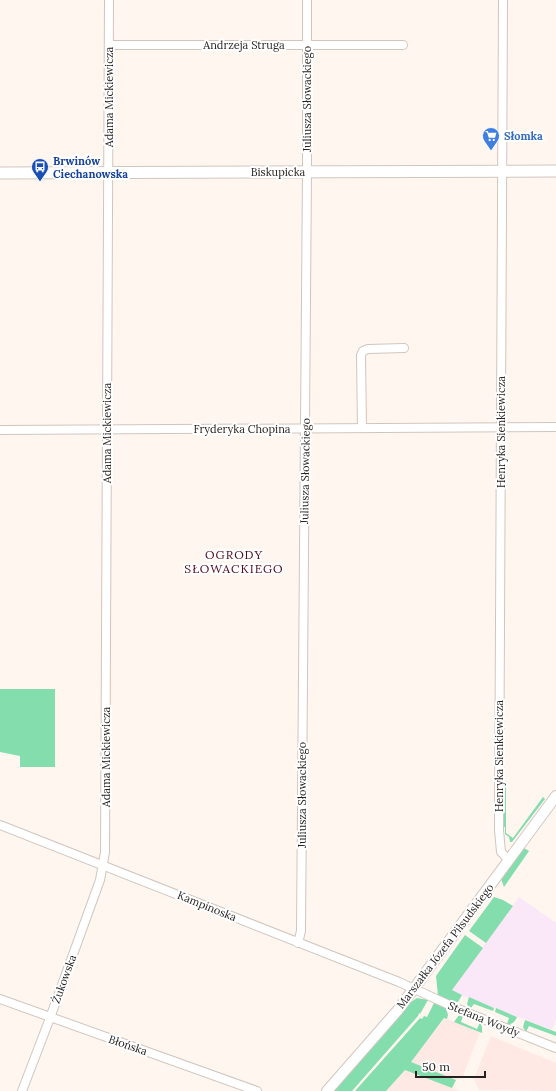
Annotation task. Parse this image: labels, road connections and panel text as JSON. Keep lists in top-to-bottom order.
{
  "streets": {
    "main road": ["Biskupicka"],
    "street": [
      "Andrzeja Struga",
      "Adama Mickiewicza",
      "Juliusza Słowackiego",
      "Fryderyka Chopina",
      "Henryka Sienkiewicza",
      "Kampinoska",
      "Marszałka Józefa Piłsudskiego",
      "Żukowska",
      "Stefana Woydy",
      "Błońska"
    ]
  },
  "crossings": [
    ["Andrzeja Struga", "Adama Mickiewicza"],
    ["Andrzeja Struga", "Juliusza Słowackiego"],
    ["Adama Mickiewicza", "Biskupicka"],
    ["Adama Mickiewicza", "Fryderyka Chopina"],
    ["Adama Mickiewicza", "Kampinoska"],
    ["Adama Mickiewicza", "Żukowska"],
    ["Juliusza Słowackiego", "Biskupicka"],
    ["Juliusza Słowackiego", "Fryderyka Chopina"],
    ["Juliusza Słowackiego", "Kampinoska"],
    ["Biskupicka", "Henryka Sienkiewicza"],
    ["Fryderyka Chopina", "Henryka Sienkiewicza"],
    ["Henryka Sienkiewicza", "Marszałka Józefa Piłsudskiego"],
    ["Kampinoska", "Marszałka Józefa Piłsudskiego"],
    ["Kampinoska", "Żukowska"],
    ["Kampinoska", "Stefana Woydy"],
    ["Marszałka Józefa Piłsudskiego", "Stefana Woydy"],
    ["Żukowska", "Błońska"]
  ],
  "districts": ["OGRODY SŁOWACKIEGO"],
  "places": {
    "supermarket": ["Słomka"],
    "bus stop": ["Brwinów Ciechanowska"]
  },
  "scale_bar": "50 m"
}
